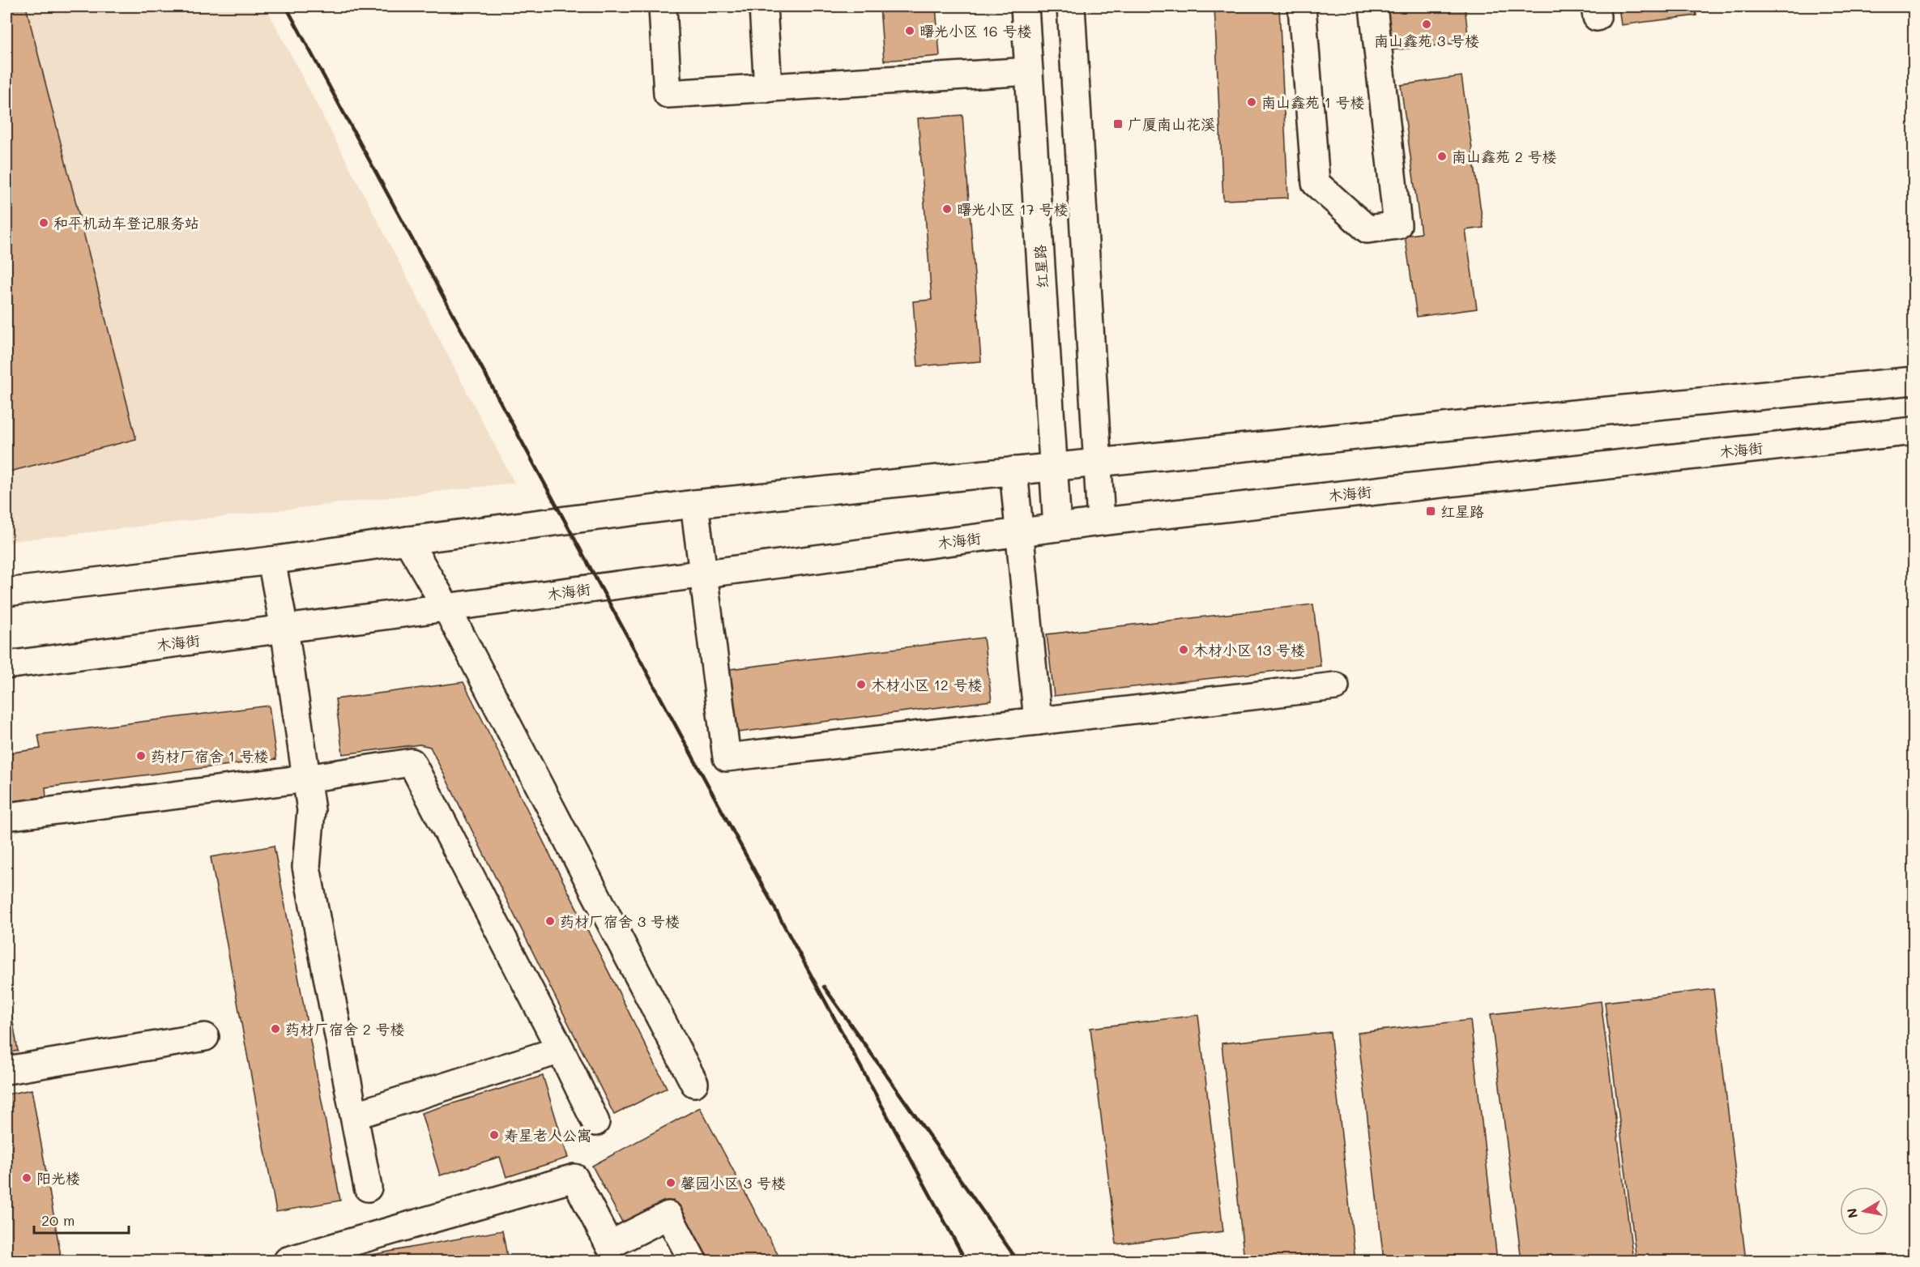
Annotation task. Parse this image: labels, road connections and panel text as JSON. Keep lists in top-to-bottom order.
{
  "streets": {
    "street": ["红星路", "木海街"]
  },
  "crossings": [
    ["红星路", "木海街"]
  ],
  "places": {
    "other": [
      "南山鑫苑 3 号楼",
      "曙光小区 16 号楼",
      "南山鑫苑 1 号楼",
      "南山鑫苑 2 号楼",
      "曙光小区 17 号楼",
      "和平机动车登记服务站",
      "木材小区 13 号楼",
      "木材小区 12 号楼",
      "药材厂宿舍 1 号楼",
      "药材厂宿舍 3 号楼",
      "药材厂宿舍 2 号楼",
      "寿星老人公寓",
      "阳光楼",
      "馨园小区 3 号楼"
    ],
    "transit": ["广厦南山花溪", "红星路"]
  },
  "scale_bar": "20 m",
  "north": "left"
}
